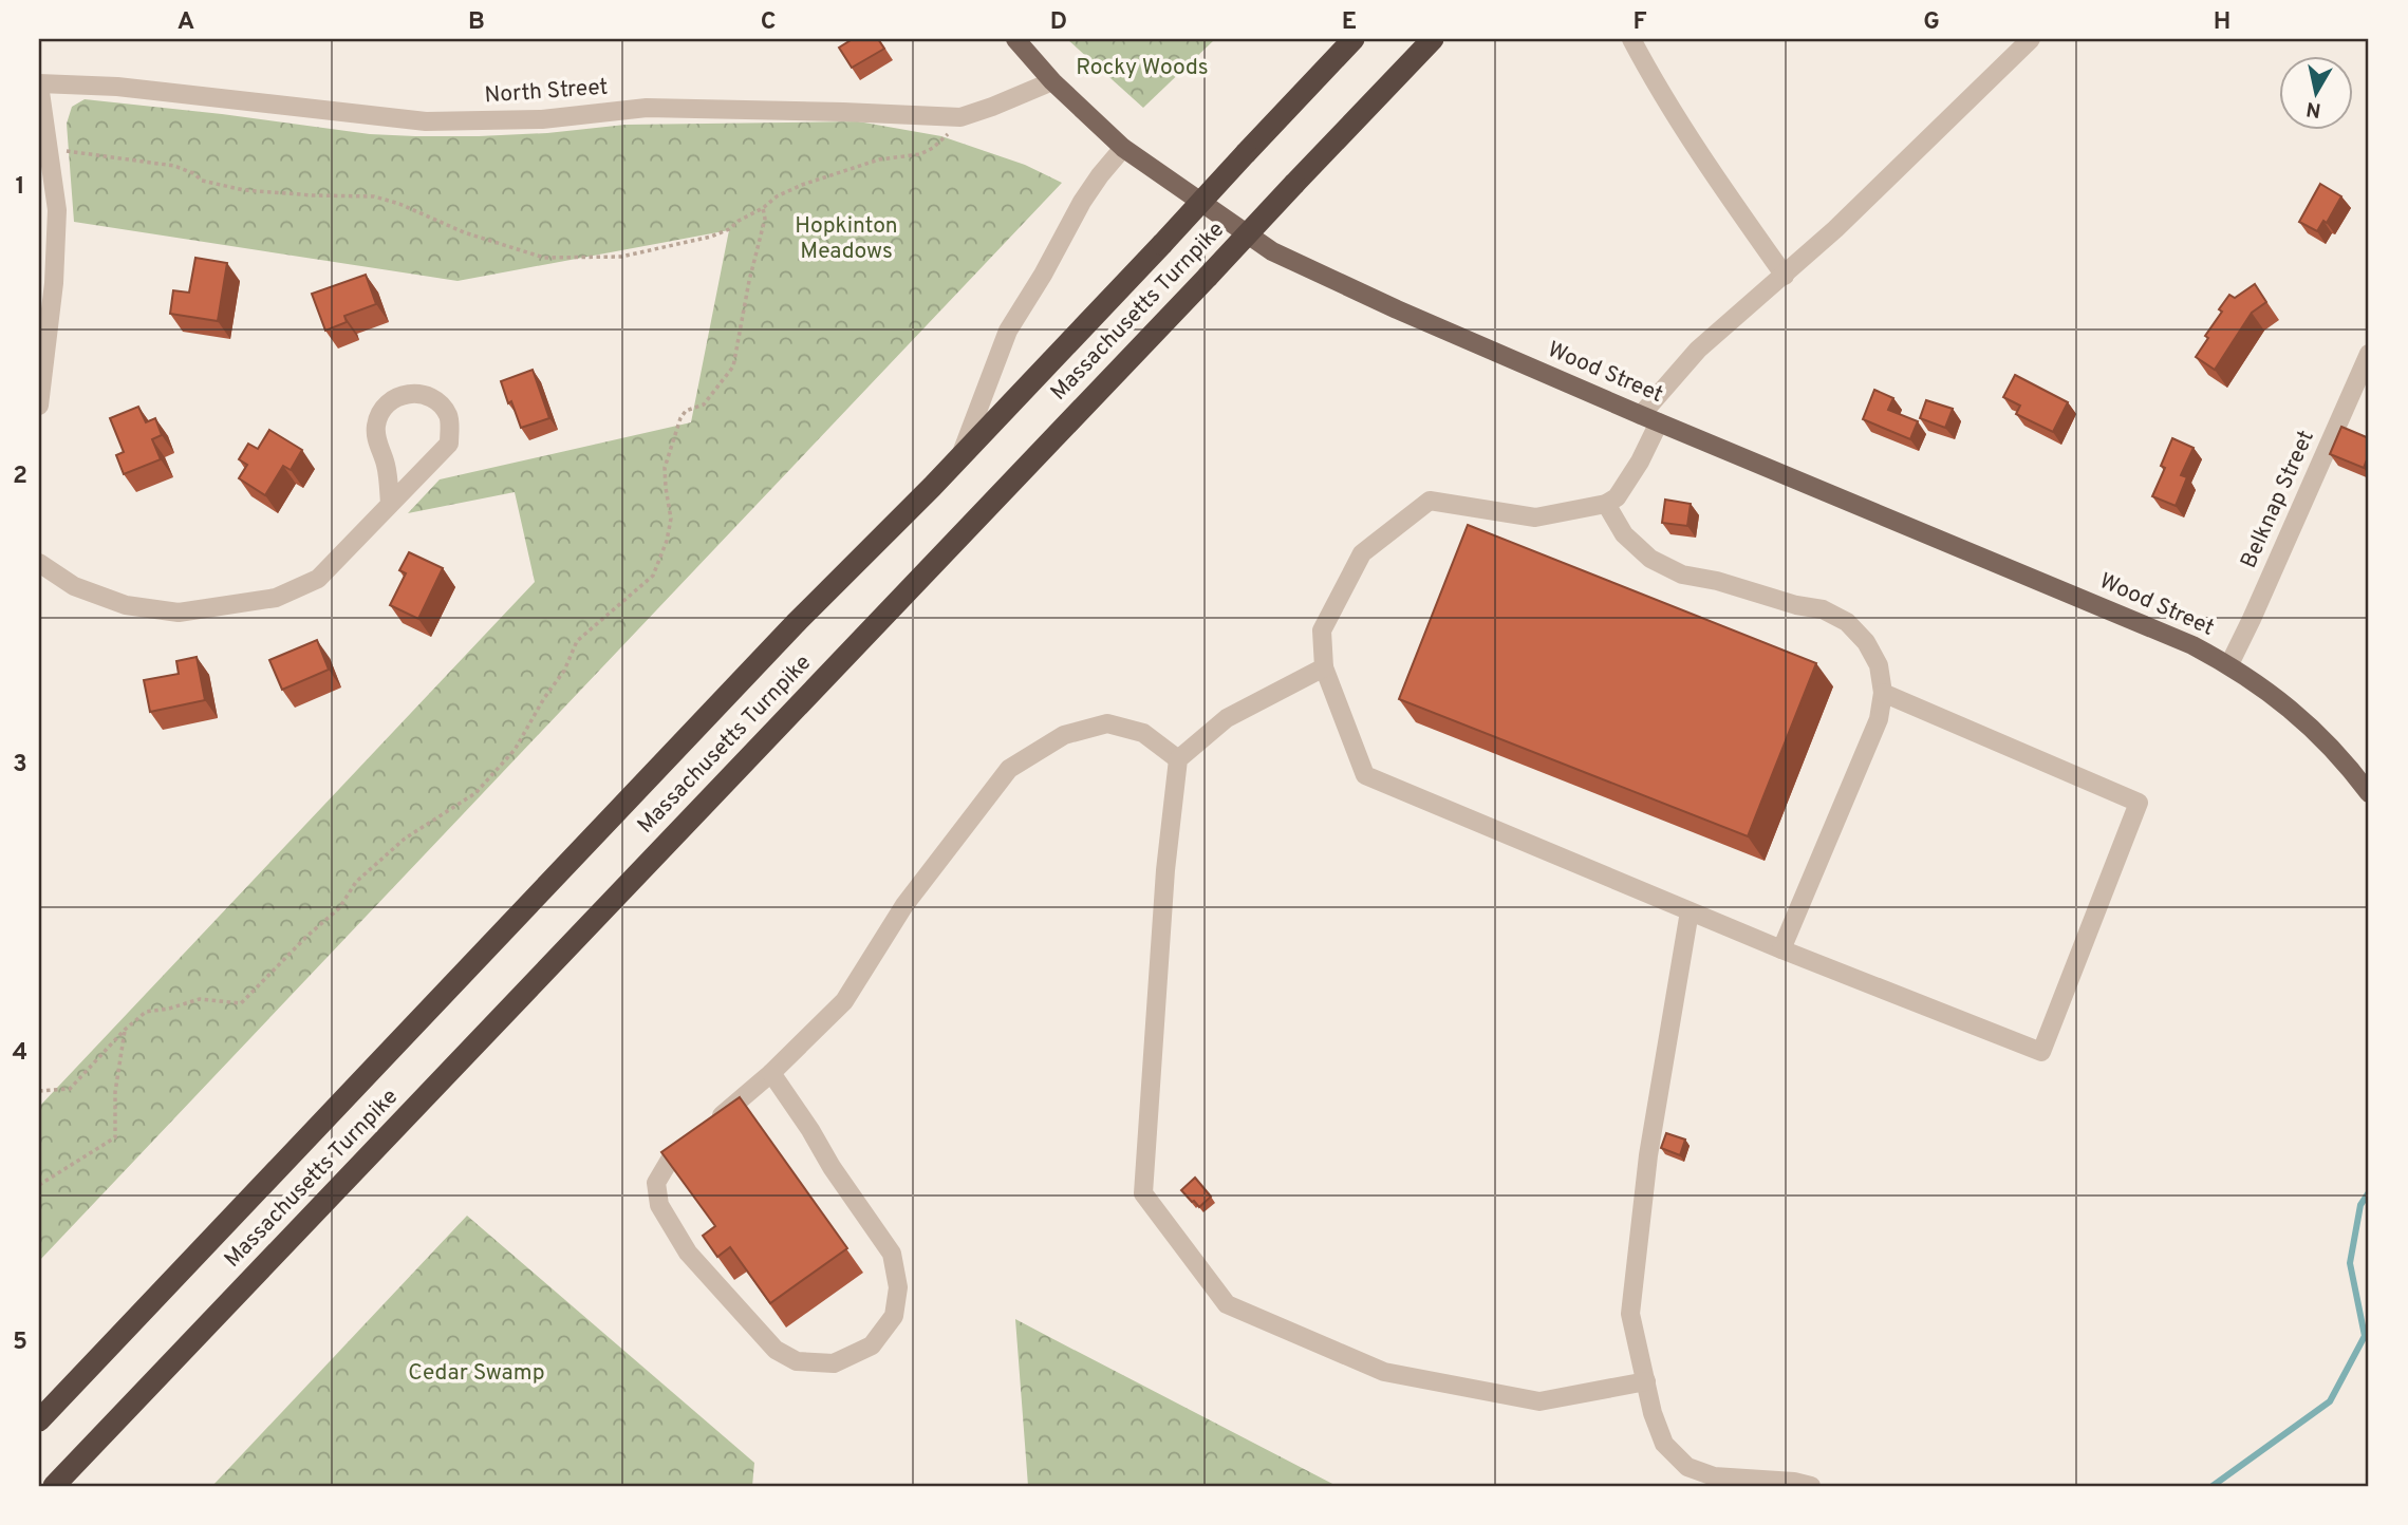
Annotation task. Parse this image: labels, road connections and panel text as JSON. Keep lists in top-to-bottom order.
{
  "streets": {
    "highway": ["Massachusetts Turnpike"],
    "main road": ["Wood Street"],
    "street": ["North Street", "Belknap Street"]
  },
  "crossings": [
    ["North Street", "Wood Street"],
    ["Wood Street", "Belknap Street"]
  ],
  "parks": ["Rocky Woods", "Hopkinton Meadows", "Cedar Swamp"],
  "north": "bottom",
  "grid": {
    "columns": [
      "A",
      "B",
      "C",
      "D",
      "E",
      "F",
      "G",
      "H"
    ],
    "rows": [
      "1",
      "2",
      "3",
      "4",
      "5"
    ]
  }
}
